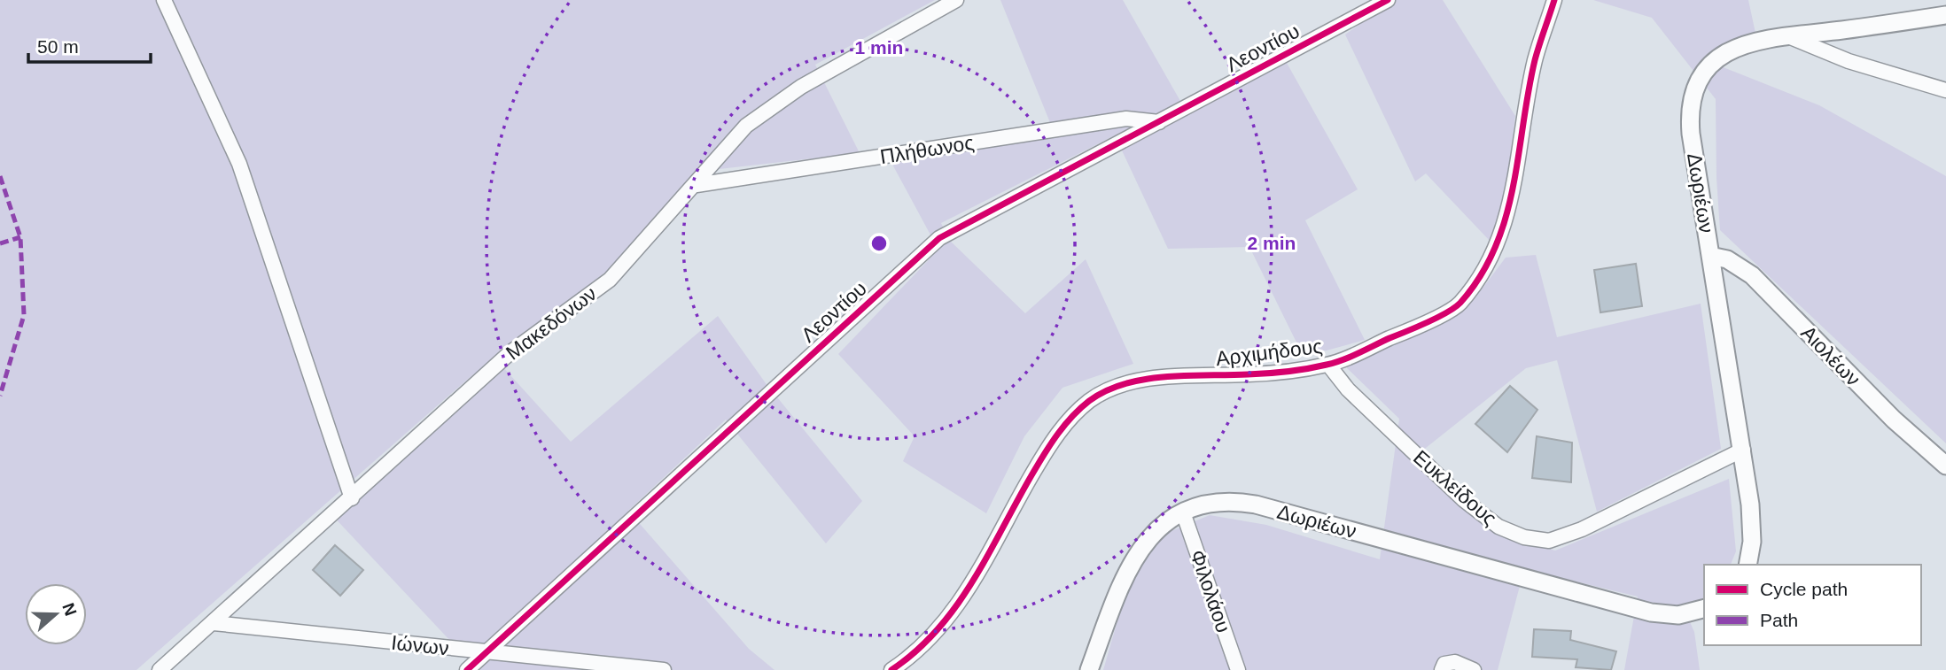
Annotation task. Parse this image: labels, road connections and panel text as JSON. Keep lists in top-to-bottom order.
{
  "streets": {
    "street": [
      "Λεοντίου",
      "Πλήθωνος",
      "Δωριέων",
      "Μακεδόνων",
      "Αρχιμήδους",
      "Αιολέων",
      "Ευκλείδους",
      "Φιλολάου",
      "Ιώνων"
    ]
  },
  "crossings": [
    ["Λεοντίου", "Πλήθωνος"],
    ["Λεοντίου", "Ιώνων"],
    ["Πλήθωνος", "Μακεδόνων"],
    ["Δωριέων", "Αιολέων"],
    ["Δωριέων", "Ευκλείδους"],
    ["Δωριέων", "Φιλολάου"],
    ["Μακεδόνων", "Ιώνων"],
    ["Αρχιμήδους", "Ευκλείδους"]
  ],
  "legend": ["Cycle path", "Path"],
  "scale_bar": "50 m",
  "north": "right",
  "rings": ["1 min", "2 min"]
}
